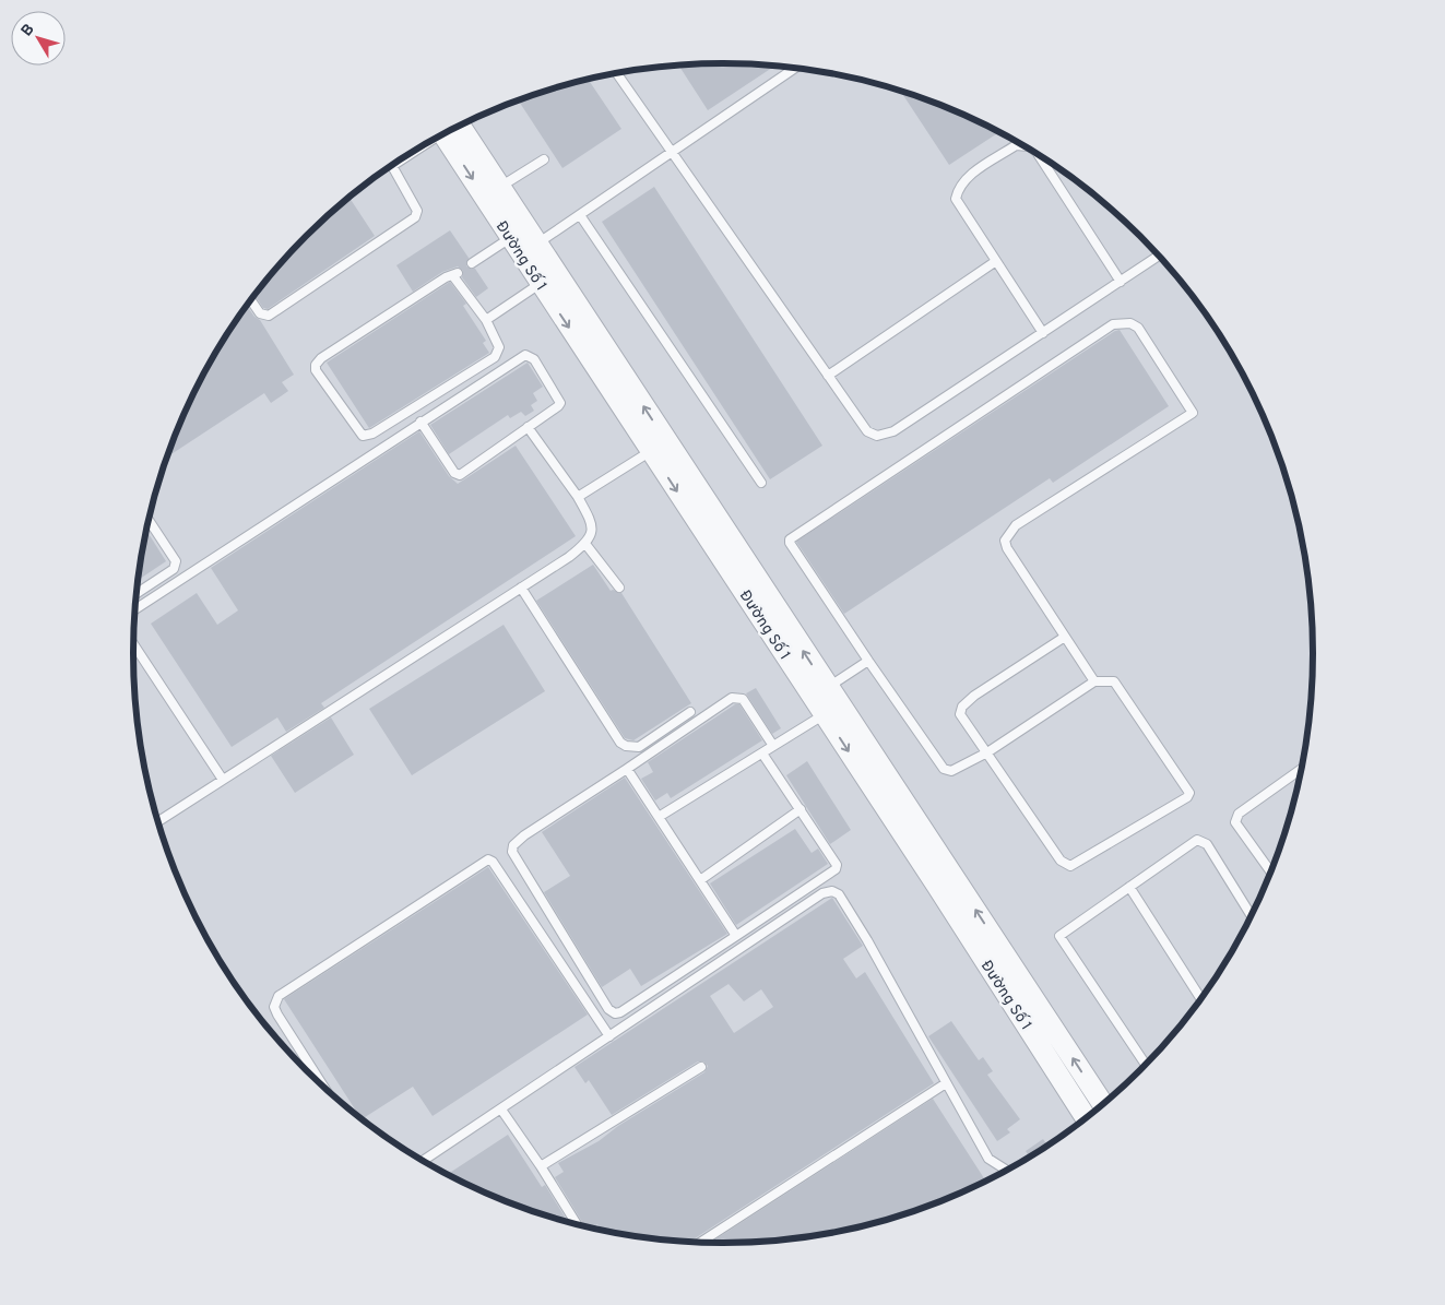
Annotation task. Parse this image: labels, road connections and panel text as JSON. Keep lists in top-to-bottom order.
{
  "streets": {
    "street": ["Đường Số 1"]
  },
  "north": "top left"
}
